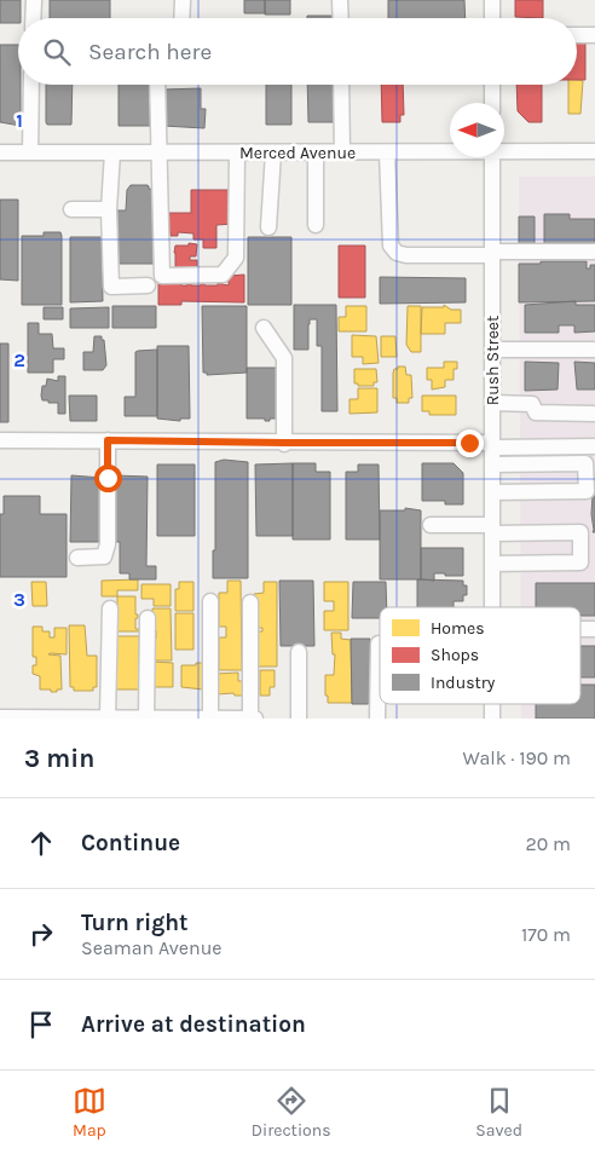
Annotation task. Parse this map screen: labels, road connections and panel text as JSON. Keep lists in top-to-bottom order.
{
  "streets": {
    "street": ["Merced Avenue", "Rush Street"]
  },
  "legend": ["Homes", "Shops", "Industry"],
  "north": "left",
  "page": {
    "search": "Search here",
    "heading": ["3 min", "Walk · 190 m"],
    "list": [
      ["Continue", "20 m"],
      ["Turn right", "Seaman Avenue", "170 m"],
      "Arrive at destination"
    ],
    "nav": ["Map", "Directions", "Saved"]
  },
  "grid": {
    "rows": ["1", "2", "3"]
  }
}
